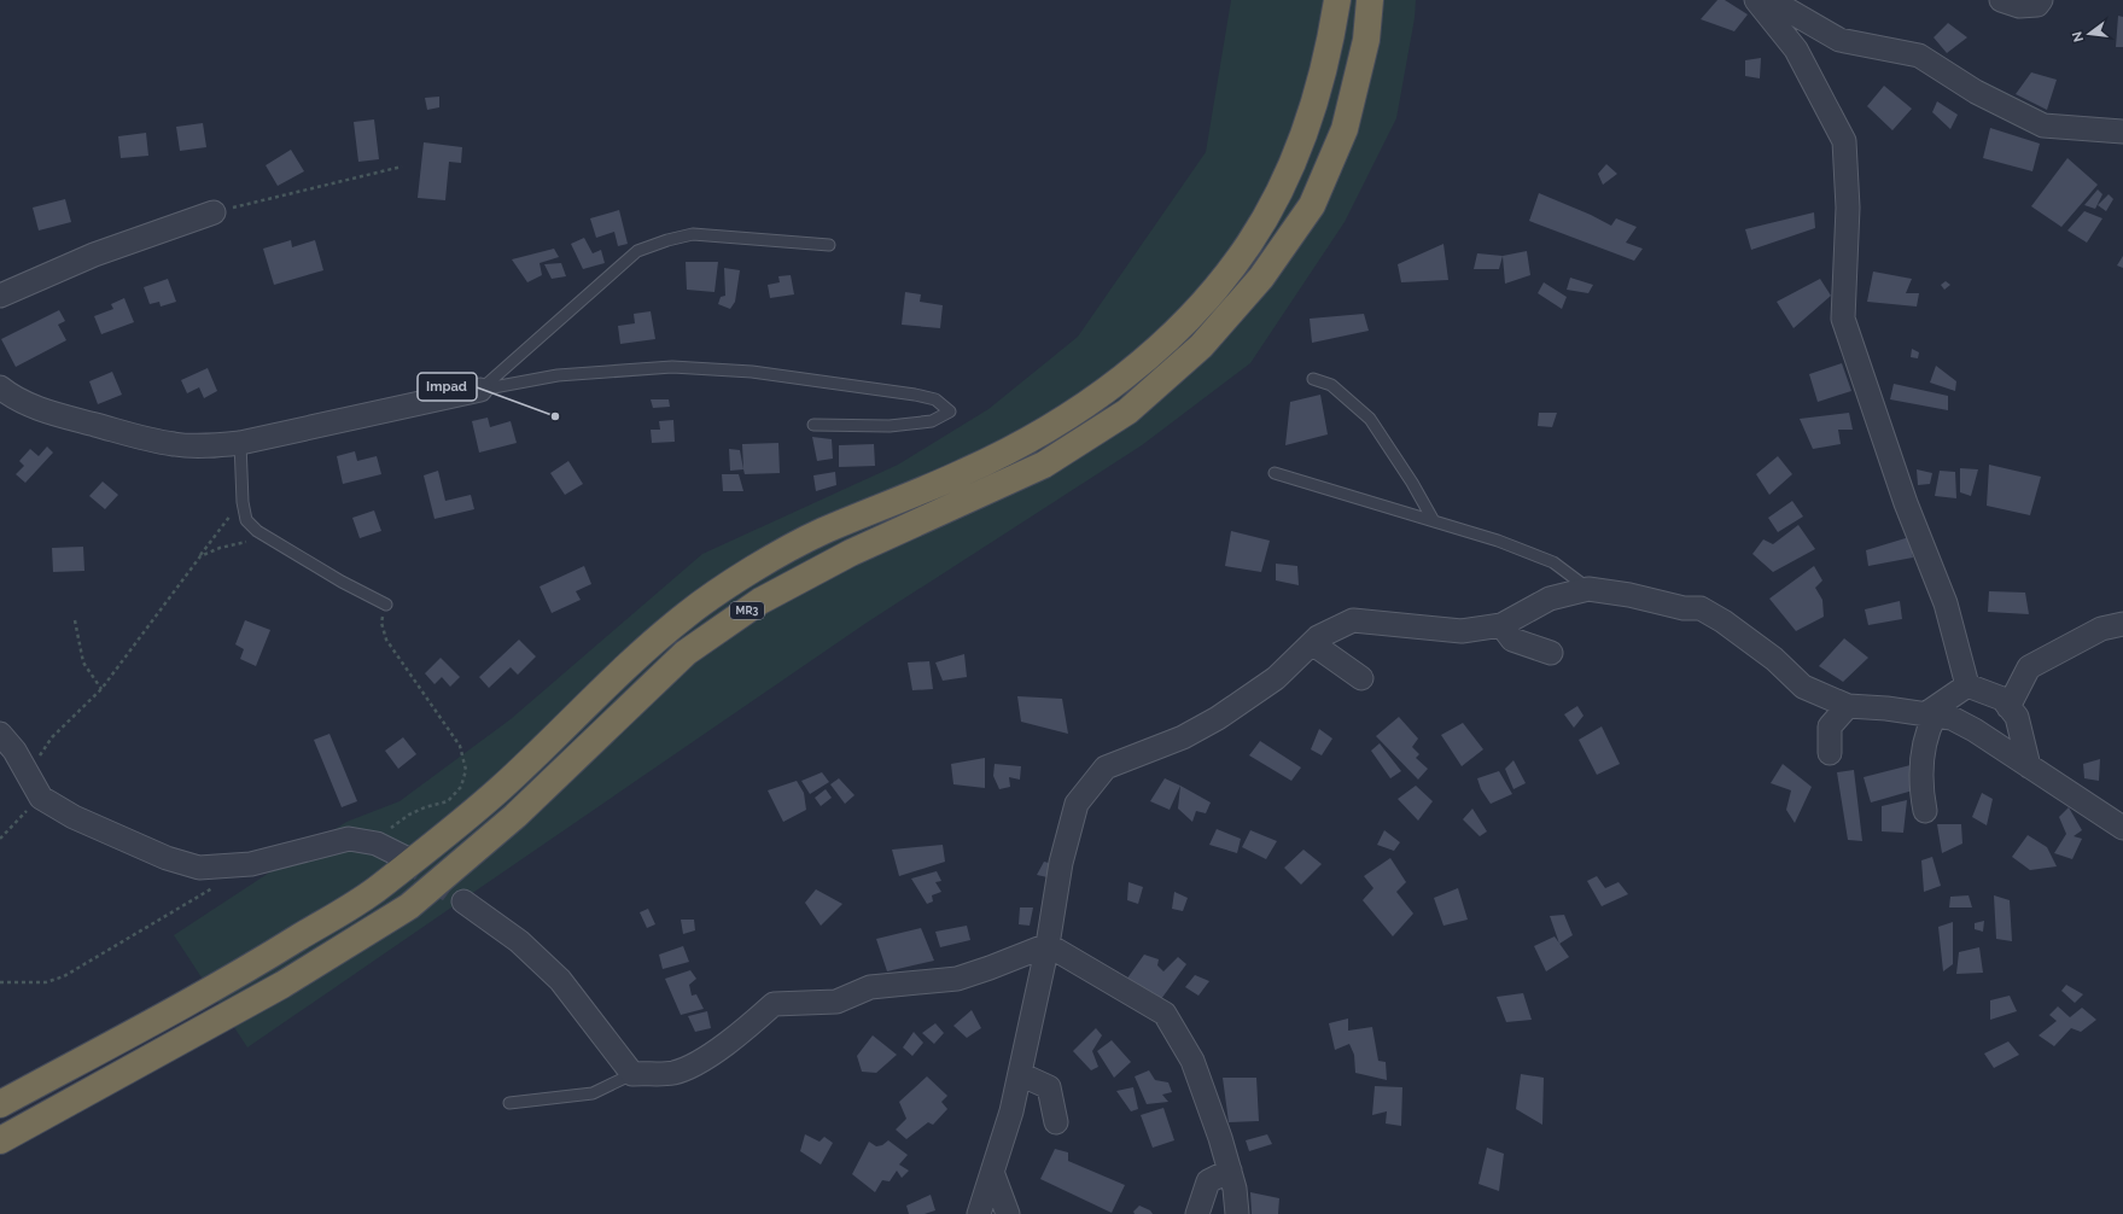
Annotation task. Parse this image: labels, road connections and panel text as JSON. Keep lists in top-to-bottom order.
{
  "streets": {
    "highway": ["MR3"]
  },
  "places": ["Impad"],
  "north": "left"
}
